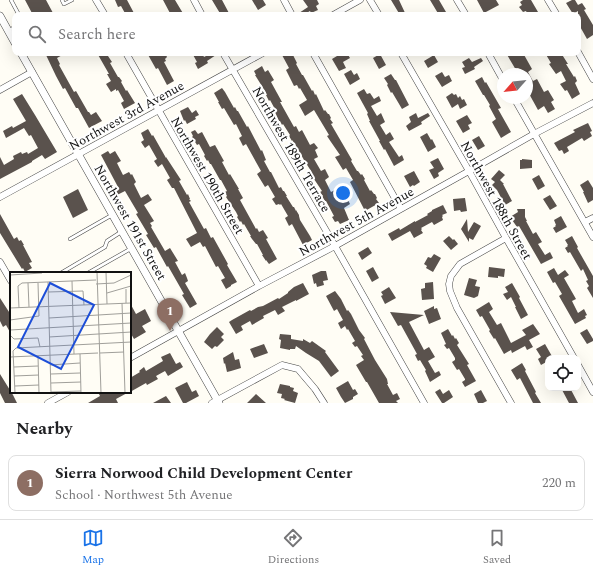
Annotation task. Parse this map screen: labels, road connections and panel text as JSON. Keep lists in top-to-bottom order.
{
  "streets": {
    "street": [
      "Northwest 3rd Avenue",
      "Northwest 189th Terrace",
      "Northwest 190th Street",
      "Northwest 188th Street",
      "Northwest 5th Avenue",
      "Northwest 191st Street"
    ]
  },
  "crossings": [
    ["Northwest 3rd Avenue", "Northwest 189th Terrace"],
    ["Northwest 3rd Avenue", "Northwest 190th Street"],
    ["Northwest 3rd Avenue", "Northwest 191st Street"],
    ["Northwest 189th Terrace", "Northwest 5th Avenue"],
    ["Northwest 190th Street", "Northwest 5th Avenue"],
    ["Northwest 188th Street", "Northwest 5th Avenue"],
    ["Northwest 5th Avenue", "Northwest 191st Street"]
  ],
  "north": "bottom left",
  "page": {
    "search": "Search here",
    "pins": "1",
    "heading": "Nearby",
    "list": [
      {
        "mark": "1",
        "name": "Sierra Norwood Child Development Center",
        "note": "School · Northwest 5th Avenue",
        "value": "220 m"
      }
    ],
    "nav": ["Map", "Directions", "Saved"]
  }
}
